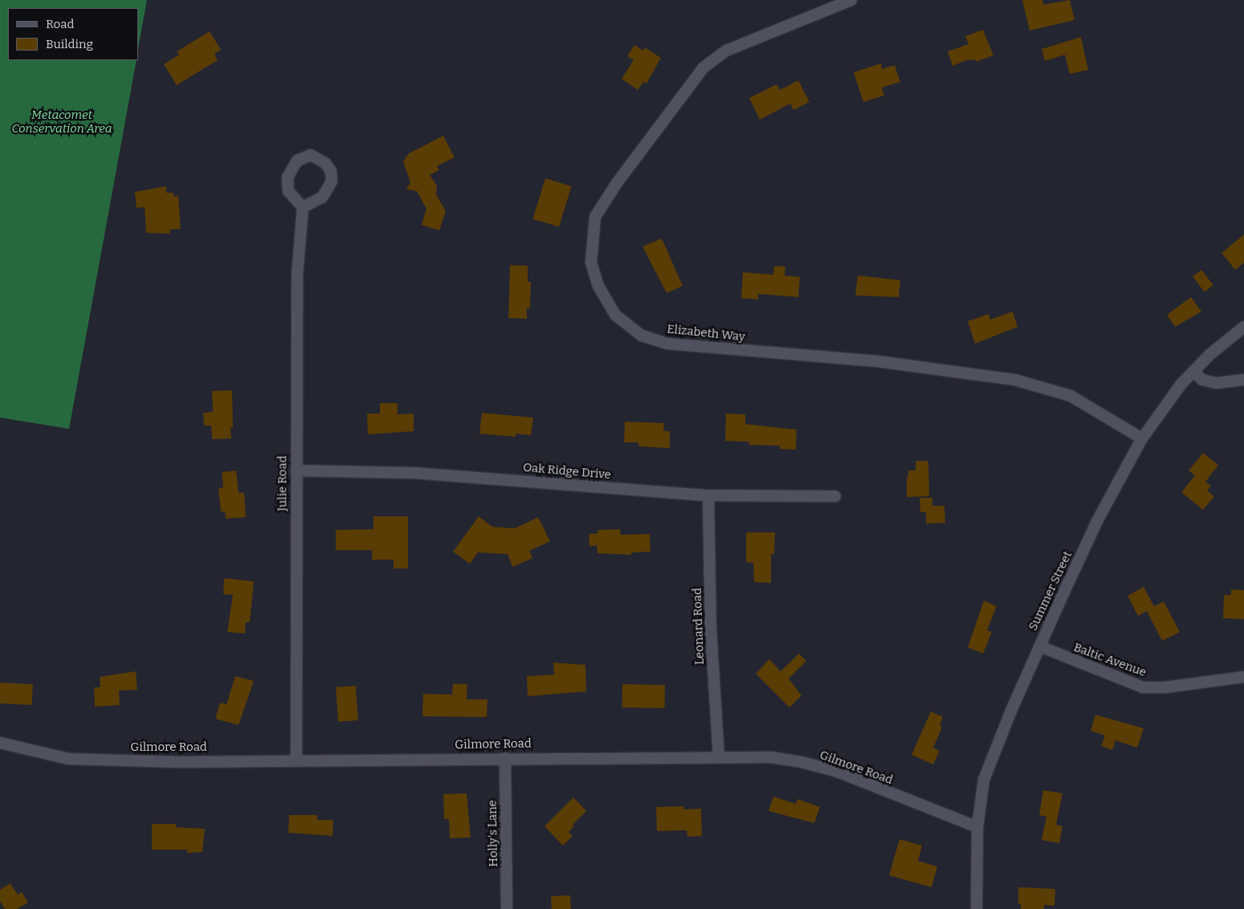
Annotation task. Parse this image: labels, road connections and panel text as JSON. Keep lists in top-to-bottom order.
{
  "streets": {
    "street": [
      "Elizabeth Way",
      "Oak Ridge Drive",
      "Julie Road",
      "Summer Street",
      "Leonard Road",
      "Baltic Avenue",
      "Gilmore Road",
      "Holly's Lane"
    ]
  },
  "crossings": [
    ["Elizabeth Way", "Summer Street"],
    ["Oak Ridge Drive", "Julie Road"],
    ["Oak Ridge Drive", "Leonard Road"],
    ["Julie Road", "Gilmore Road"],
    ["Summer Street", "Baltic Avenue"],
    ["Summer Street", "Gilmore Road"],
    ["Leonard Road", "Gilmore Road"],
    ["Gilmore Road", "Holly's Lane"]
  ],
  "parks": ["Metacomet Conservation Area"],
  "legend": ["Road", "Building"]
}
